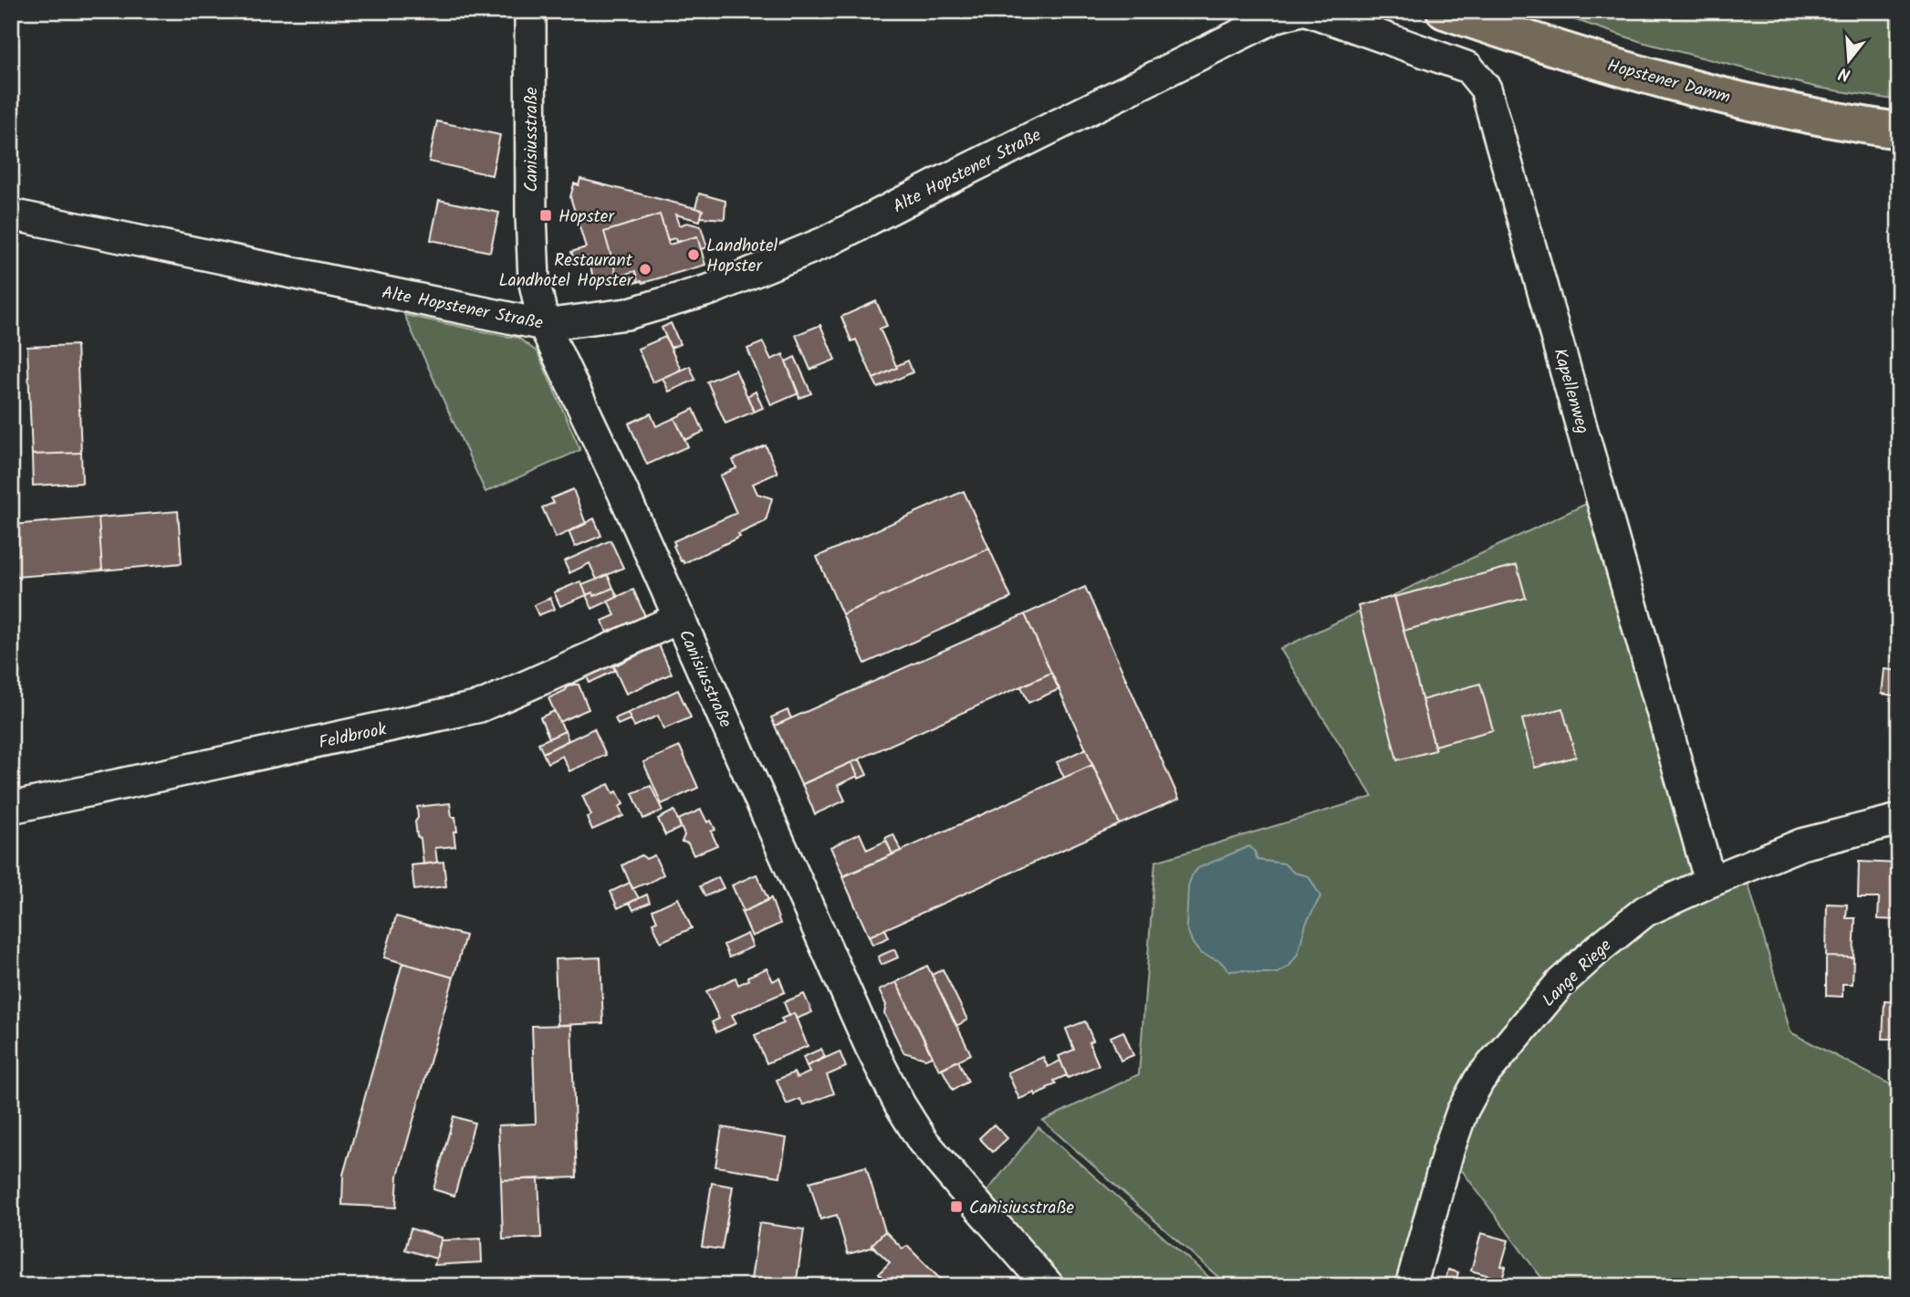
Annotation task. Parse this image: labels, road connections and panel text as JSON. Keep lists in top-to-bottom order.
{
  "streets": {
    "main road": ["Hopstener Damm"],
    "street": [
      "Canisiusstraße",
      "Alte Hopstener Straße",
      "Kapellenweg",
      "Feldbrook",
      "Lange Riege"
    ]
  },
  "crossings": [
    ["Canisiusstraße", "Alte Hopstener Straße"],
    ["Canisiusstraße", "Feldbrook"],
    ["Kapellenweg", "Lange Riege"]
  ],
  "places": {
    "transit": ["Hopster", "Canisiusstraße"],
    "other": ["Landhotel Hopster", "Restaurant Landhotel Hopster"]
  },
  "north": "bottom"
}
